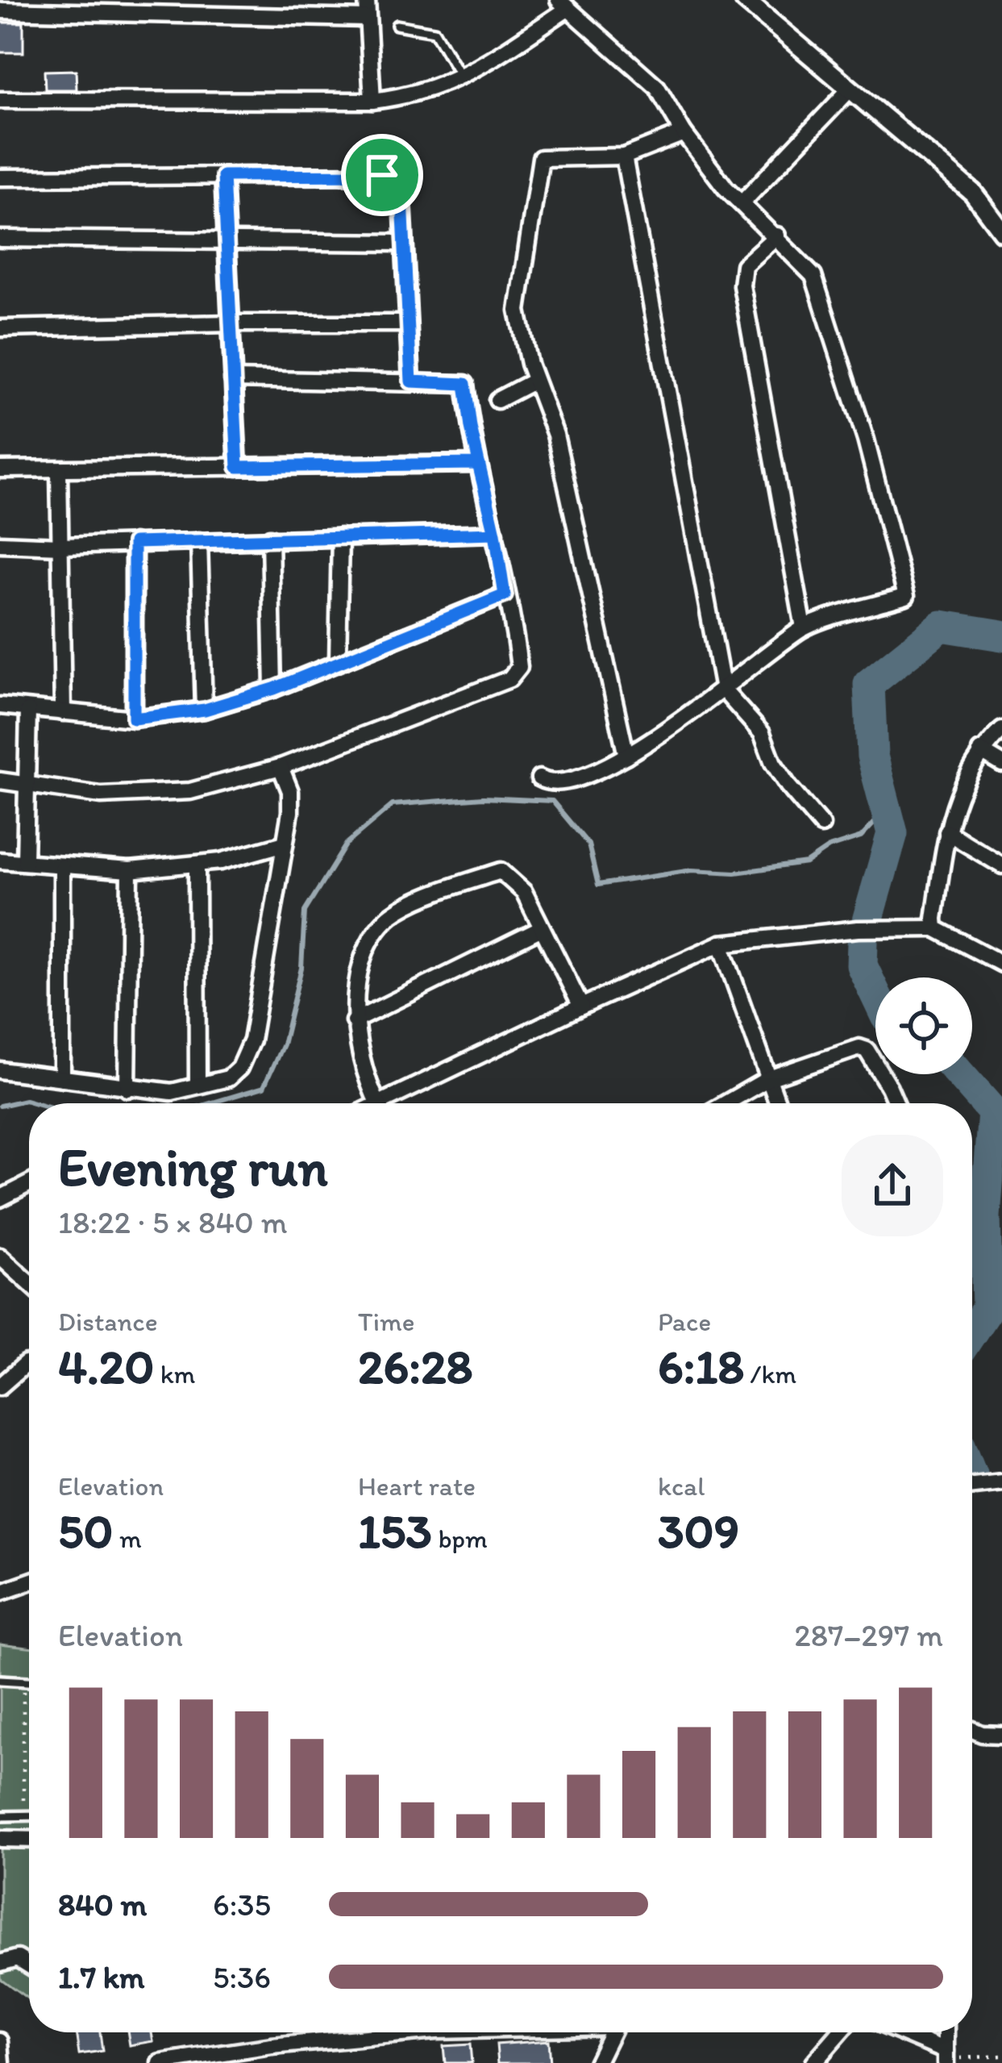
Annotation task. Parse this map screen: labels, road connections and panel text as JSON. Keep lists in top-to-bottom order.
{
  "page": {
    "heading": ["Evening run", "18:22 · 5 × 840 m"],
    "stats": [
      ["Distance", "4.20 km"],
      ["Time", "26:28"],
      ["Pace", "6:18 /km"],
      ["Elevation", "50 m"],
      ["Heart rate", "153 bpm"],
      ["kcal", "309"]
    ],
    "chart": ["Elevation", "287–297 m"],
    "list": [
      {
        "name": "840 m",
        "note": "6:35"
      },
      {
        "name": "1.7 km",
        "note": "5:36"
      }
    ]
  }
}
